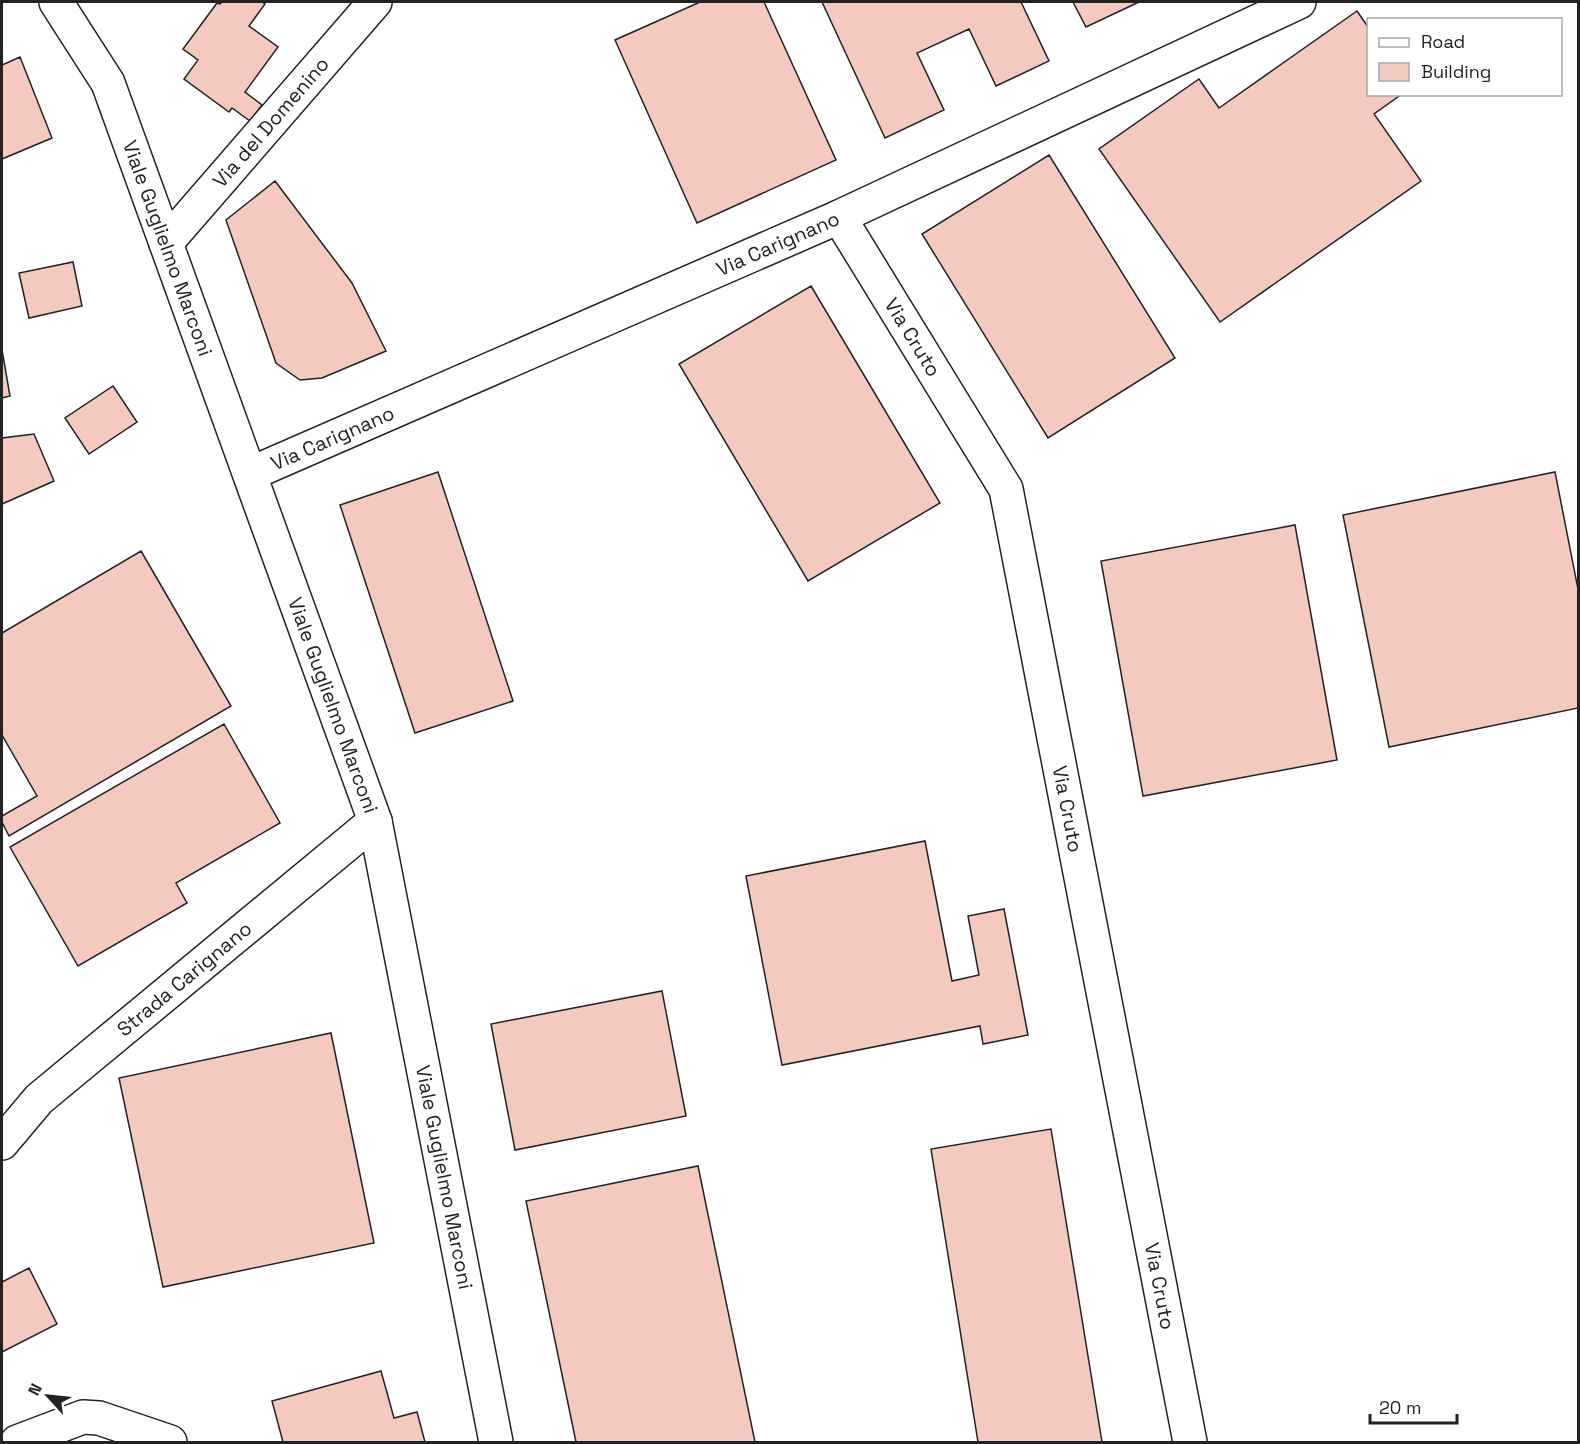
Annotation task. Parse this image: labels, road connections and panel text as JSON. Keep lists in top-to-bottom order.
{
  "streets": {
    "street": [
      "Via del Domenino",
      "Via Carignano",
      "Viale Guglielmo Marconi",
      "Via Cruto",
      "Strada Carignano"
    ]
  },
  "crossings": [
    ["Via del Domenino", "Viale Guglielmo Marconi"],
    ["Via Carignano", "Viale Guglielmo Marconi"],
    ["Via Carignano", "Via Cruto"],
    ["Viale Guglielmo Marconi", "Strada Carignano"]
  ],
  "legend": ["Road", "Building"],
  "scale_bar": "20 m",
  "north": "top left"
}
